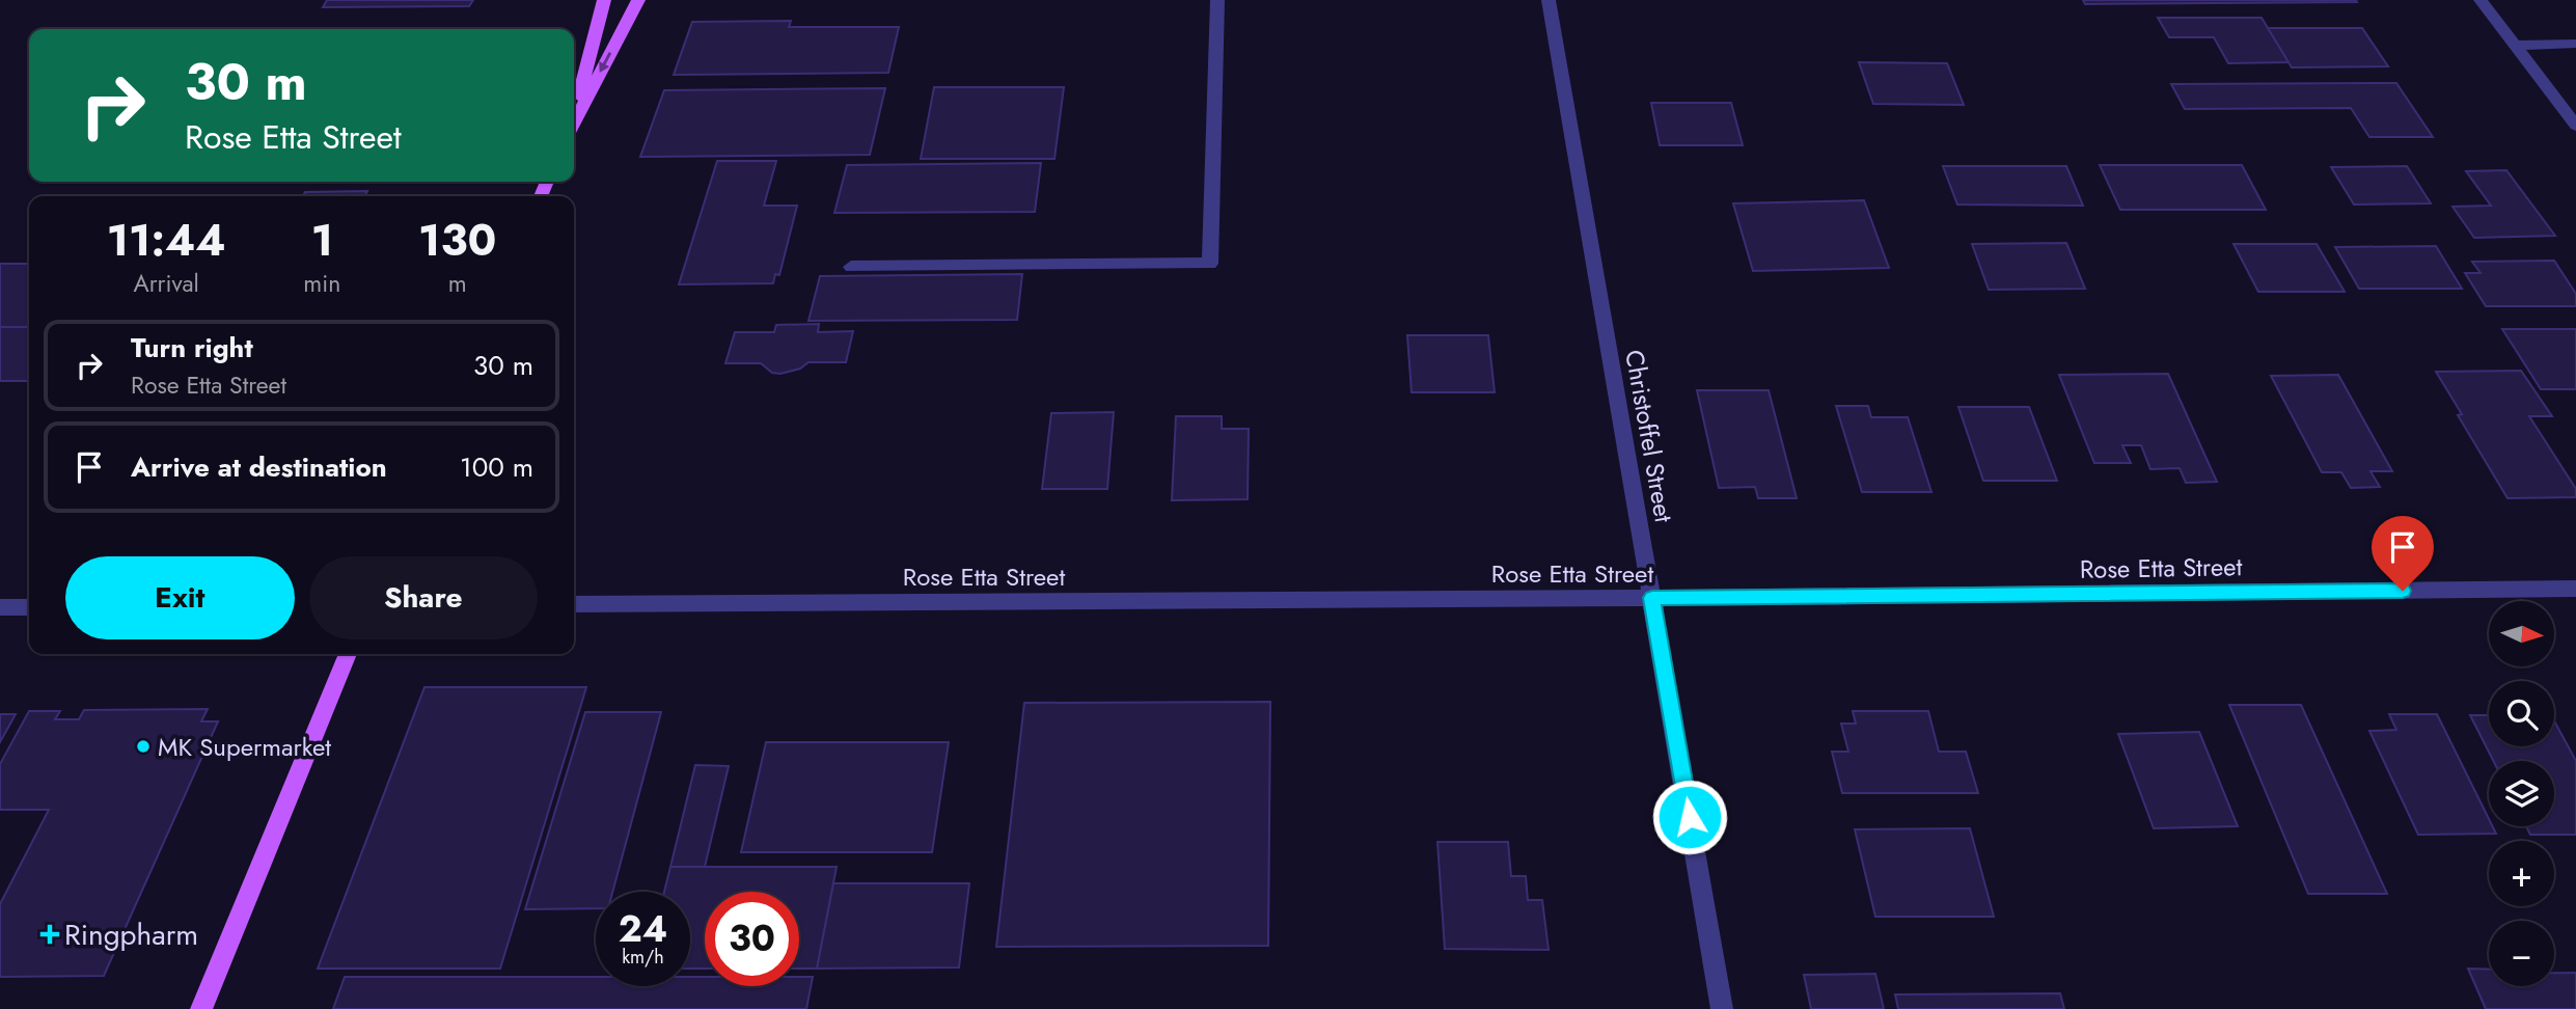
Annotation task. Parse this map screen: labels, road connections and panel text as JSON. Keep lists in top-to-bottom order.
{
  "streets": {
    "street": ["Christoffel Street", "Rose Etta Street"]
  },
  "crossings": [
    ["Christoffel Street", "Rose Etta Street"]
  ],
  "places": {
    "other": ["MK Supermarket"],
    "health": ["Ringpharm"]
  },
  "north": "right",
  "page": {
    "turn": ["30 m", "Rose Etta Street"],
    "eta": [
      "11:44",
      "Arrival",
      "1",
      "min",
      "130",
      "m"
    ],
    "list": [
      {
        "name": "Turn right",
        "note": "Rose Etta Street",
        "value": "30 m"
      },
      {
        "name": "Arrive at destination",
        "value": "100 m"
      }
    ],
    "buttons": ["Exit", "Share"],
    "map_buttons": ["+", "−"],
    "speed": "24 km/h",
    "limit": "30"
  }
}
